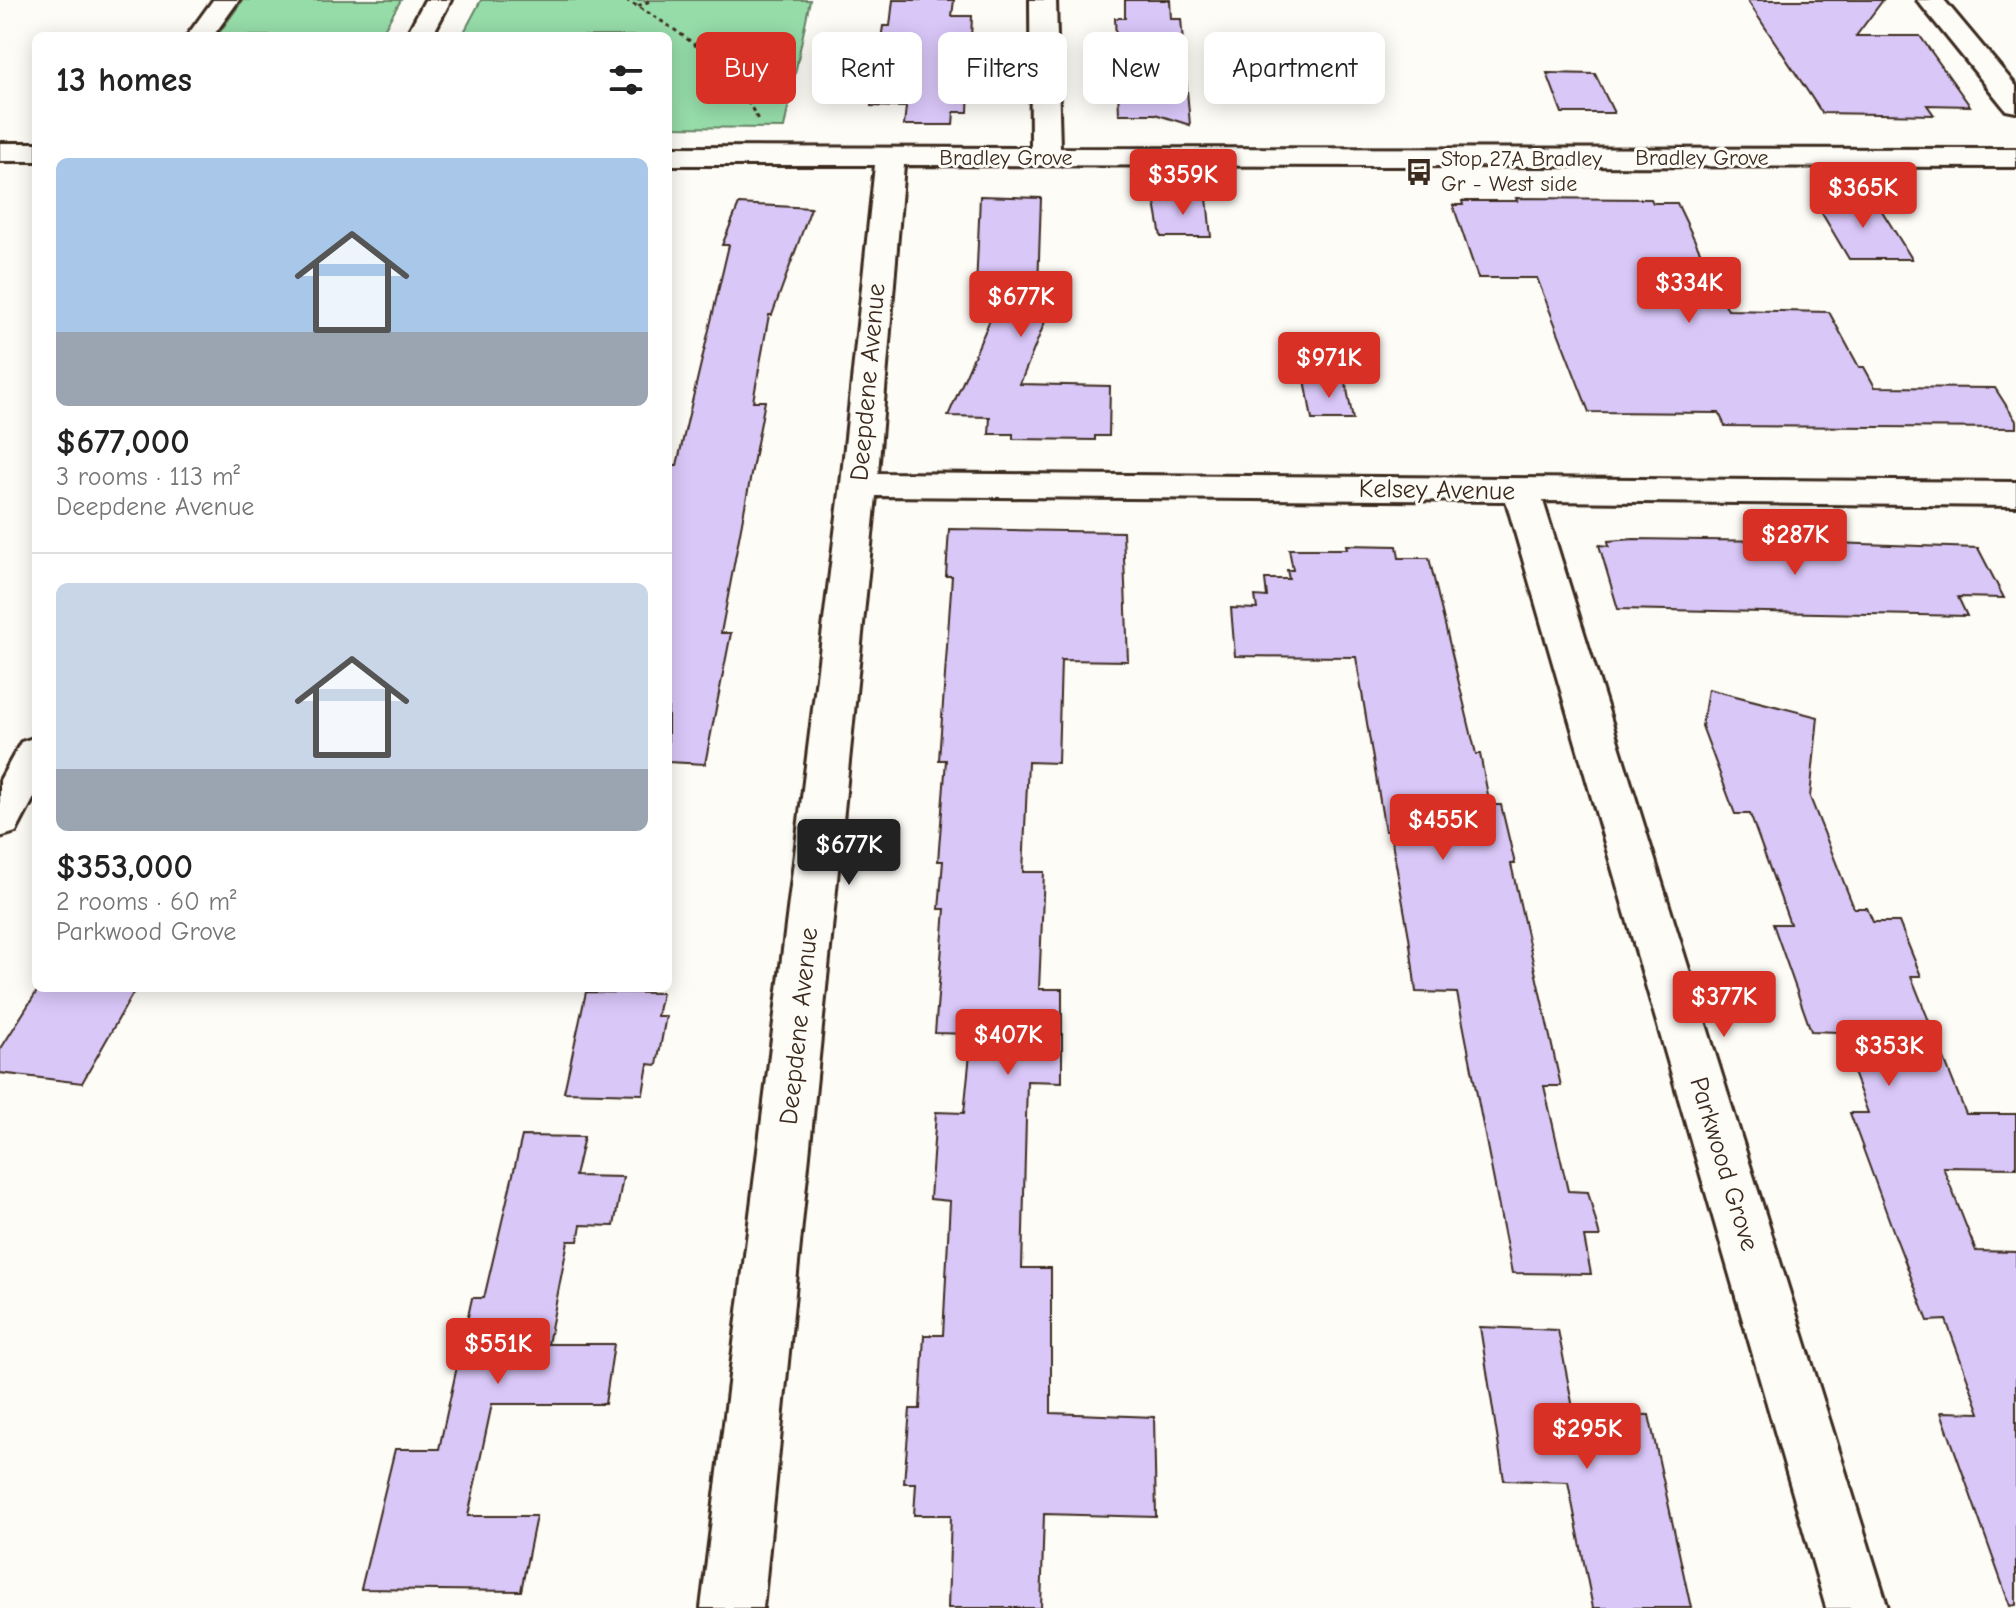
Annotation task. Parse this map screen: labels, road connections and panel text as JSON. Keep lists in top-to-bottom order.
{
  "streets": {
    "street": [
      "Bradley Grove",
      "Deepdene Avenue",
      "Kelsey Avenue",
      "Parkwood Grove"
    ]
  },
  "crossings": [
    ["Bradley Grove", "Deepdene Avenue"],
    ["Deepdene Avenue", "Kelsey Avenue"],
    ["Kelsey Avenue", "Parkwood Grove"]
  ],
  "places": {
    "bus stop": ["Stop 27A Bradley Gr - West side"]
  },
  "page": {
    "chip": [
      "Buy",
      "Rent",
      "Filters",
      "New",
      "Apartment"
    ],
    "heading": "13 homes",
    "list": [
      {
        "name": "$677,000",
        "note": "3 rooms · 113 m² · Deepdene Avenue"
      },
      {
        "name": "$353,000",
        "note": "2 rooms · 60 m² · Parkwood Grove"
      }
    ],
    "price": [
      "$359K",
      "$365K",
      "$334K",
      "$677K",
      "$971K",
      "$287K",
      "$455K",
      "$677K",
      "$377K",
      "$407K",
      "$353K",
      "$551K",
      "$295K"
    ]
  }
}
